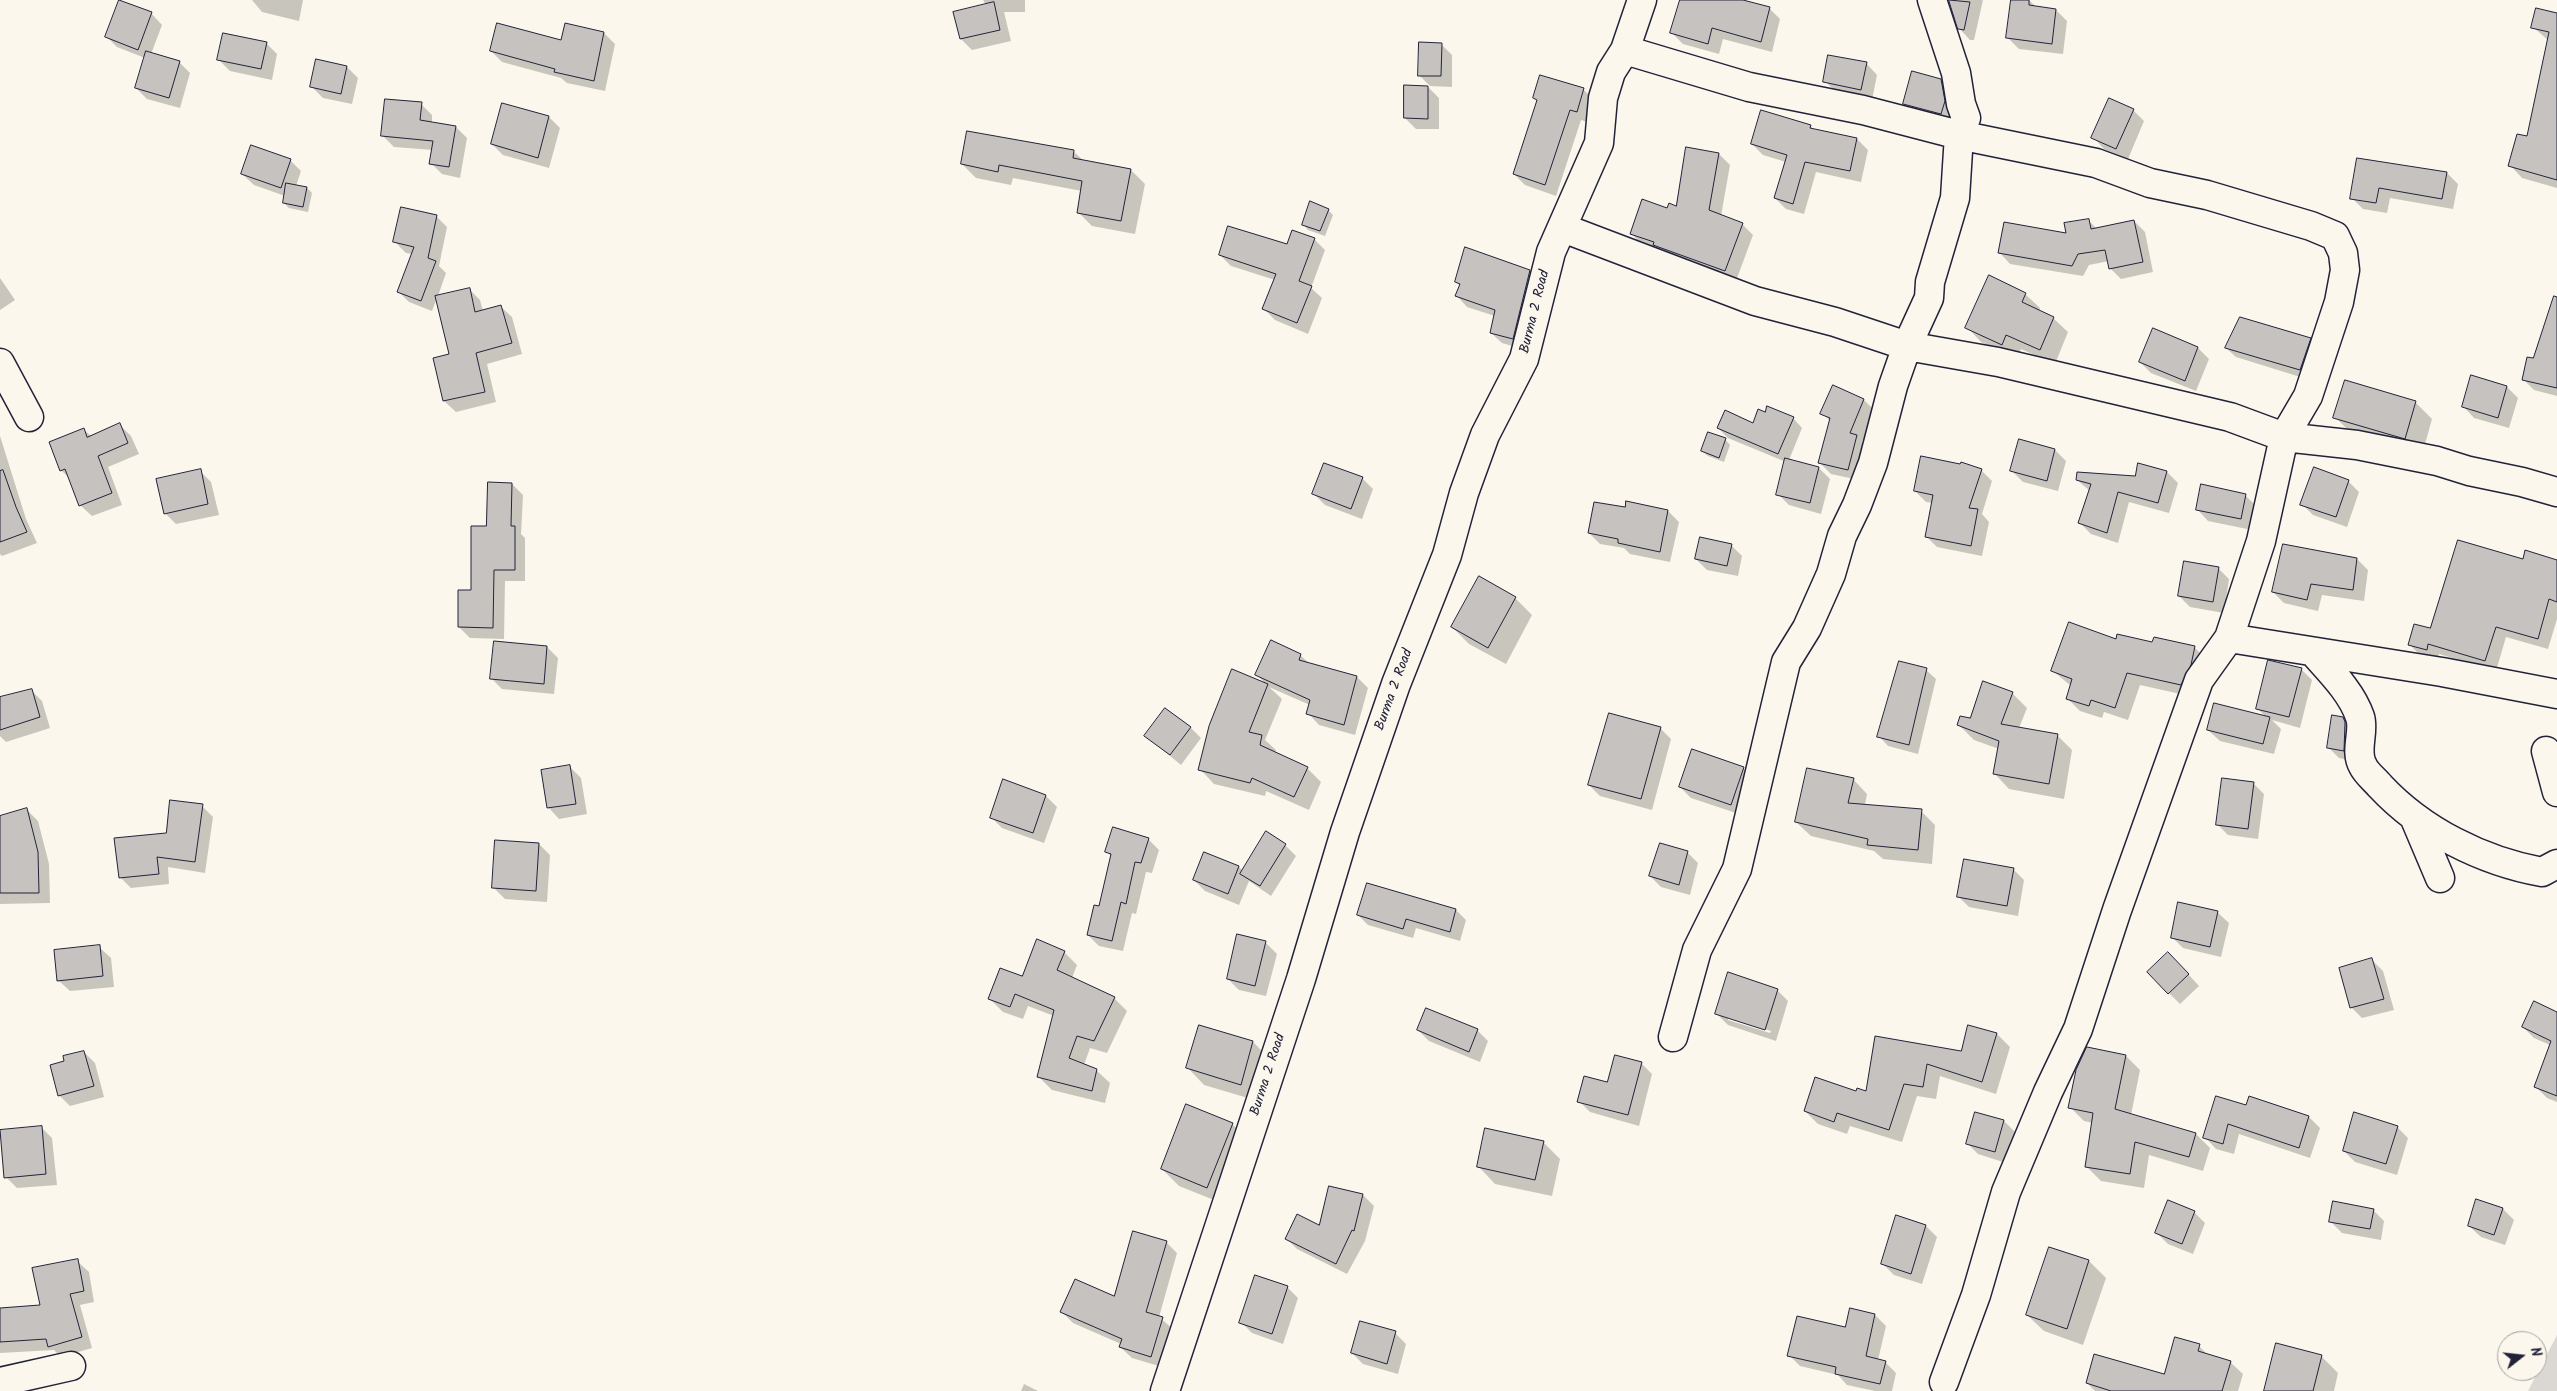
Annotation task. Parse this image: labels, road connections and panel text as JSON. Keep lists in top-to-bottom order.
{
  "streets": {
    "street": ["Burma 2 Road"]
  },
  "north": "right"
}
